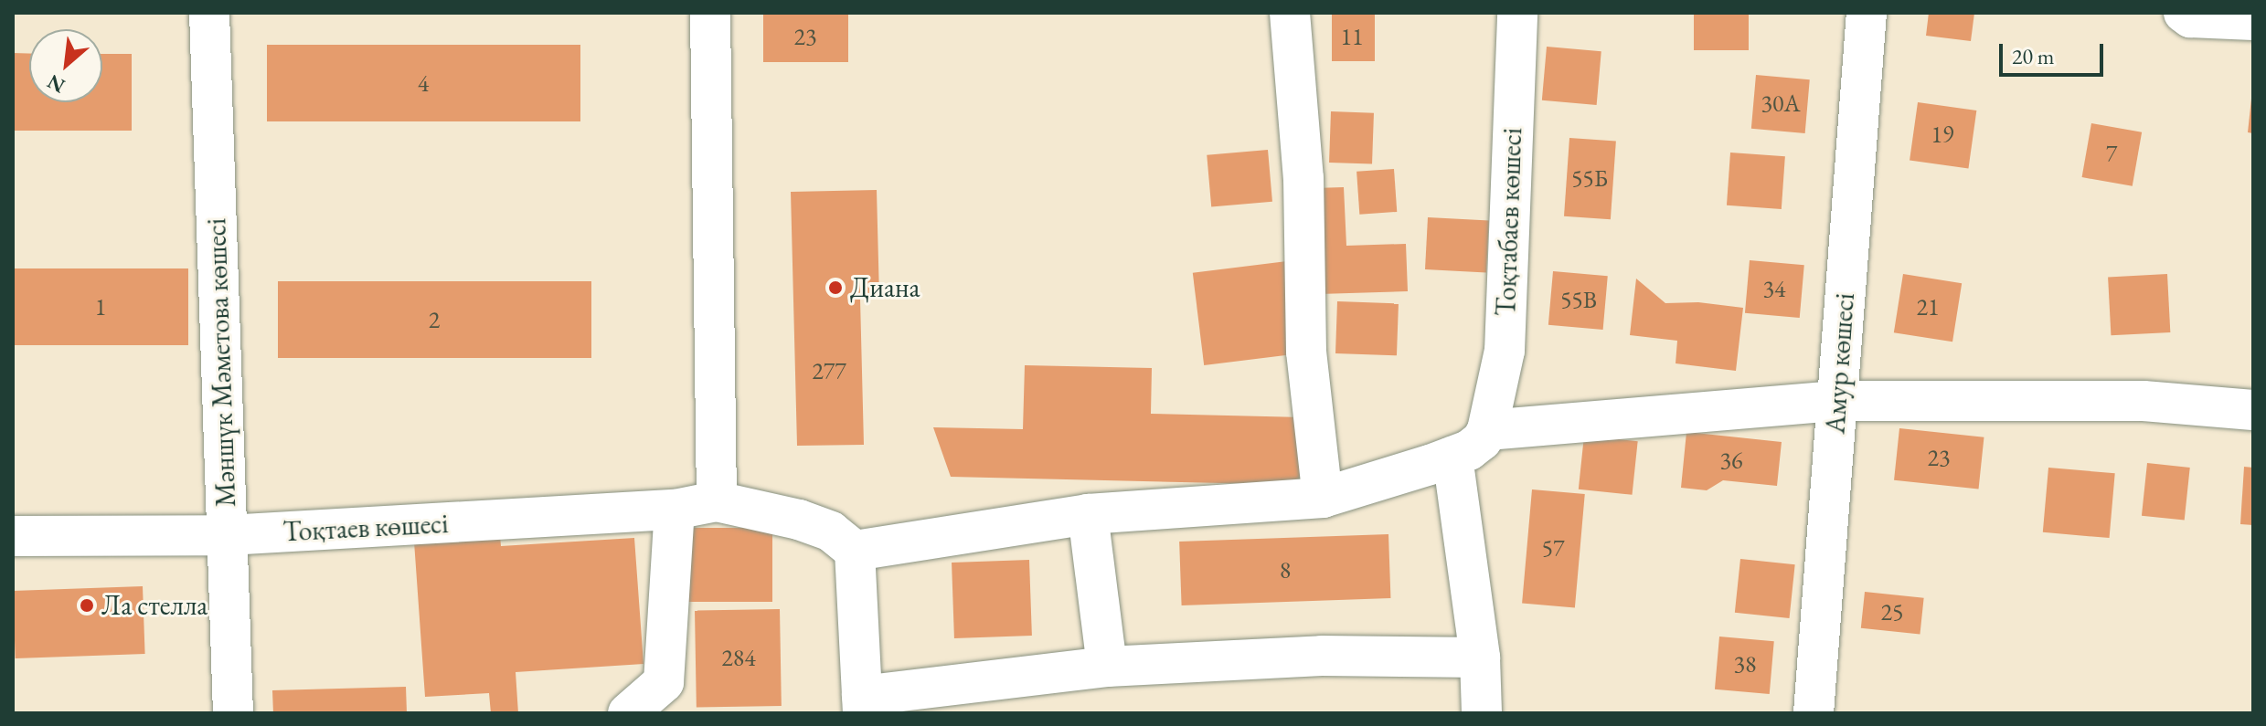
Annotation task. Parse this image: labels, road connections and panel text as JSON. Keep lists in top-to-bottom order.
{
  "streets": {
    "street": [
      "Тоқтабаев көшесі",
      "Мәншүк Мәметова көшесі",
      "Амур көшесі",
      "Тоқтаев көшесі"
    ]
  },
  "crossings": [
    ["Мәншүк Мәметова көшесі", "Тоқтаев көшесі"]
  ],
  "places": ["Диана", "Ла стелла"],
  "house_numbers": [
    "23",
    "11",
    "4",
    "30А",
    "19",
    "7",
    "55Б",
    "34",
    "55В",
    "1",
    "21",
    "2",
    "277",
    "23",
    "36",
    "57",
    "8",
    "25",
    "284",
    "38"
  ],
  "scale_bar": "20 m",
  "north": "bottom left"
}
